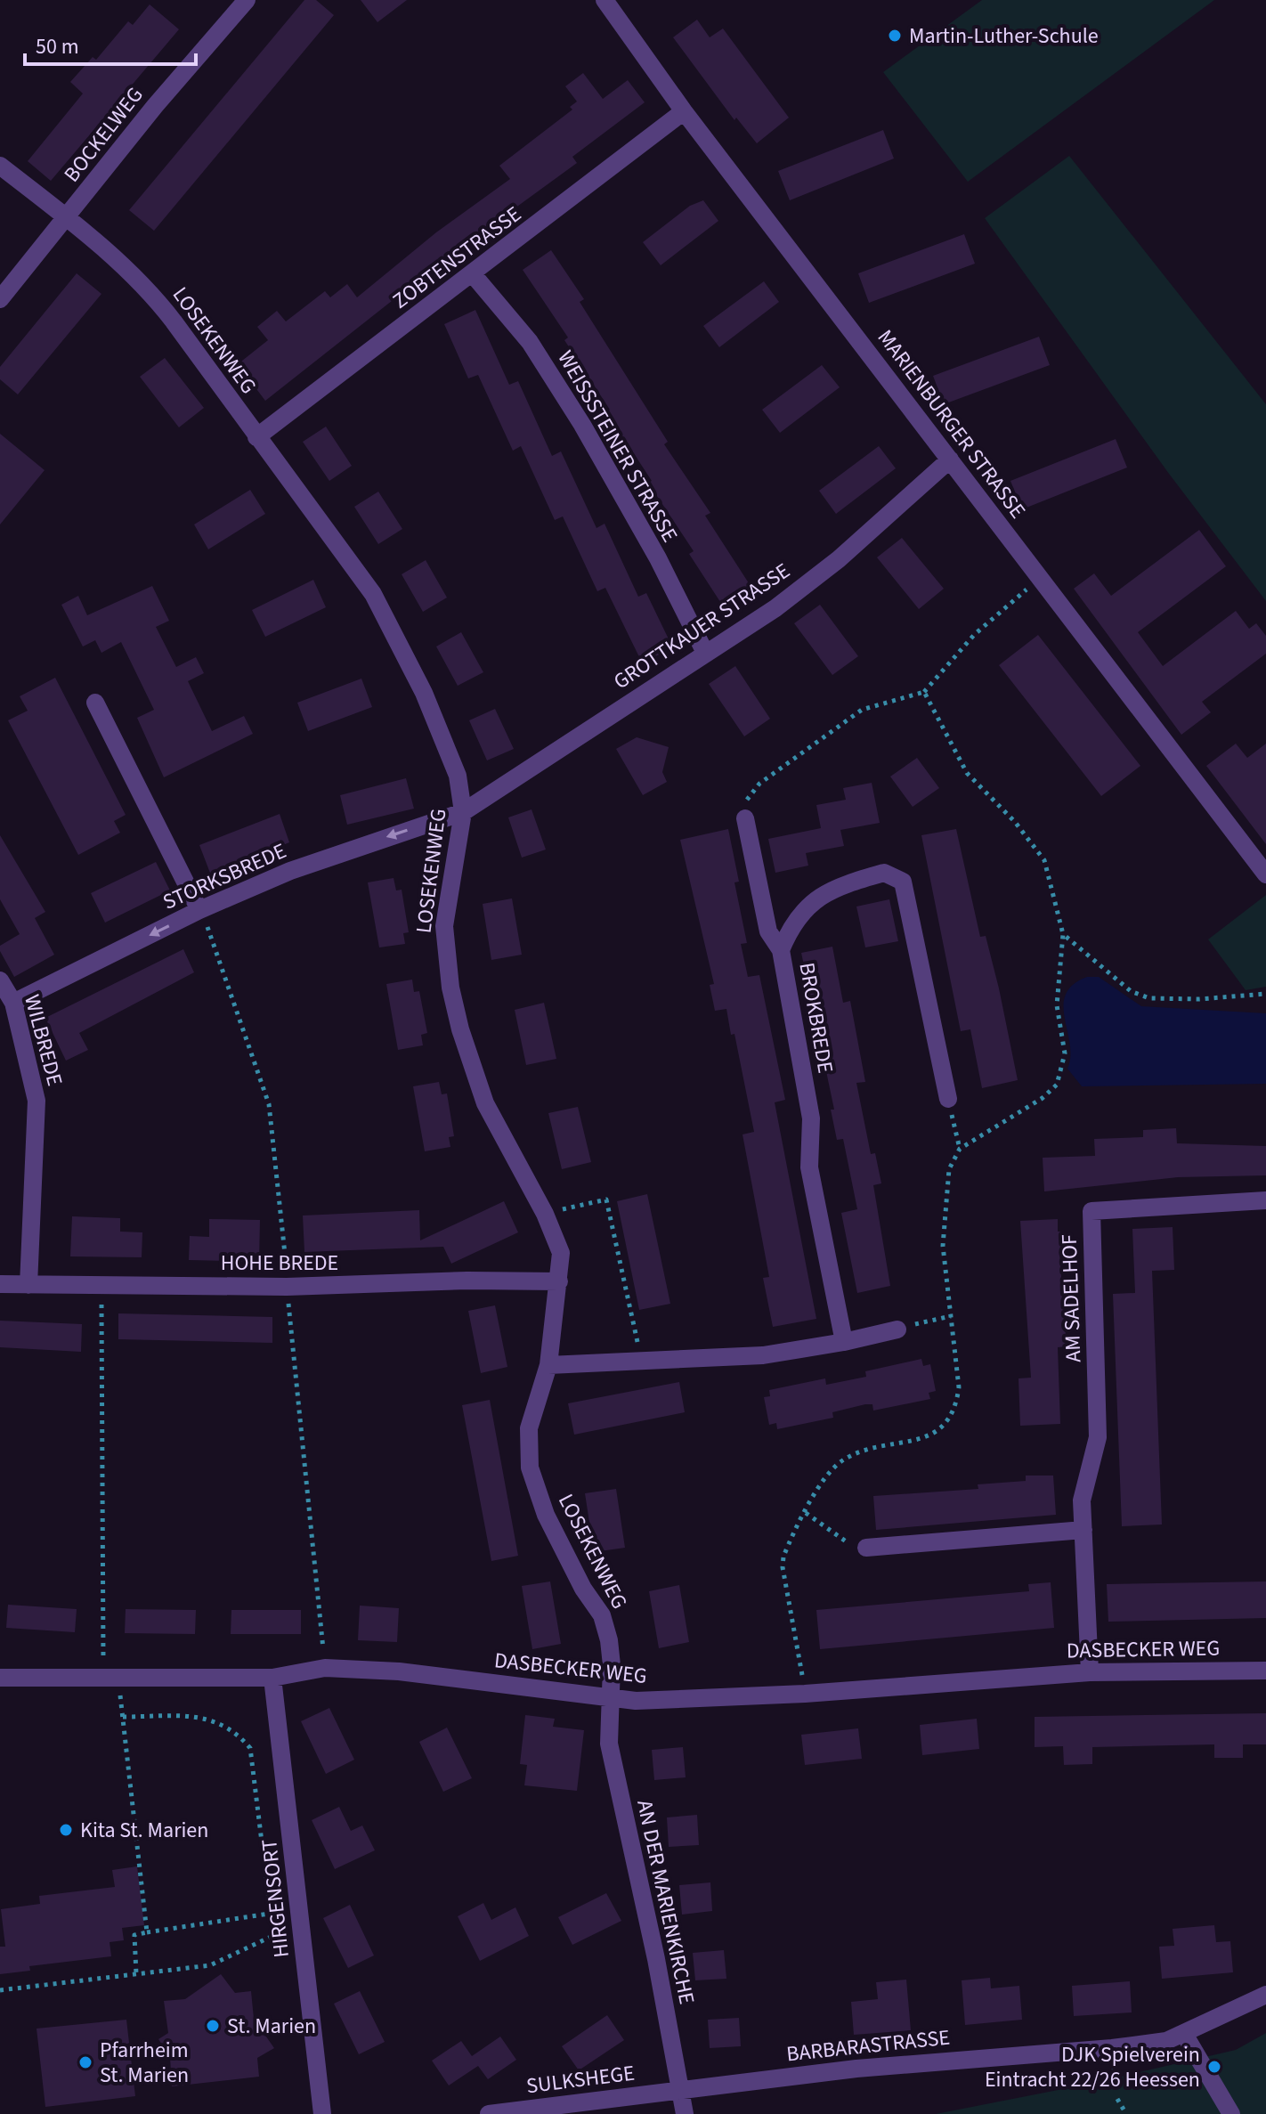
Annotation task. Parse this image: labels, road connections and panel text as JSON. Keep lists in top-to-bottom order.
{
  "streets": {
    "street": [
      "BOCKELWEG",
      "ZOBTENSTRASSE",
      "LOSEKENWEG",
      "MARIENBURGER STRASSE",
      "WEISSSTEINER STRASSE",
      "GROTTKAUER STRASSE",
      "STORKSBREDE",
      "BROKBREDE",
      "WILBREDE",
      "HOHE BREDE",
      "AM SADELHOF",
      "DASBECKER WEG",
      "HIRGENSORT",
      "AN DER MARIENKIRCHE",
      "BARBARASTRASSE",
      "SULKSHEGE"
    ]
  },
  "crossings": [
    ["BOCKELWEG", "LOSEKENWEG"],
    ["ZOBTENSTRASSE", "LOSEKENWEG"],
    ["ZOBTENSTRASSE", "MARIENBURGER STRASSE"],
    ["ZOBTENSTRASSE", "WEISSSTEINER STRASSE"],
    ["LOSEKENWEG", "GROTTKAUER STRASSE"],
    ["LOSEKENWEG", "STORKSBREDE"],
    ["LOSEKENWEG", "HOHE BREDE"],
    ["LOSEKENWEG", "DASBECKER WEG"],
    ["LOSEKENWEG", "AN DER MARIENKIRCHE"],
    ["MARIENBURGER STRASSE", "GROTTKAUER STRASSE"],
    ["WEISSSTEINER STRASSE", "GROTTKAUER STRASSE"],
    ["GROTTKAUER STRASSE", "STORKSBREDE"],
    ["STORKSBREDE", "WILBREDE"],
    ["WILBREDE", "HOHE BREDE"],
    ["AM SADELHOF", "DASBECKER WEG"],
    ["DASBECKER WEG", "HIRGENSORT"],
    ["DASBECKER WEG", "AN DER MARIENKIRCHE"],
    ["AN DER MARIENKIRCHE", "BARBARASTRASSE"],
    ["AN DER MARIENKIRCHE", "SULKSHEGE"],
    ["BARBARASTRASSE", "SULKSHEGE"]
  ],
  "one_way": ["STORKSBREDE"],
  "places": [
    "Martin-Luther-Schule",
    "Kita St. Marien",
    "St. Marien",
    "Pfarrheim St. Marien",
    "DJK Spielverein Eintracht 22/26 Heessen"
  ],
  "scale_bar": "50 m"
}
